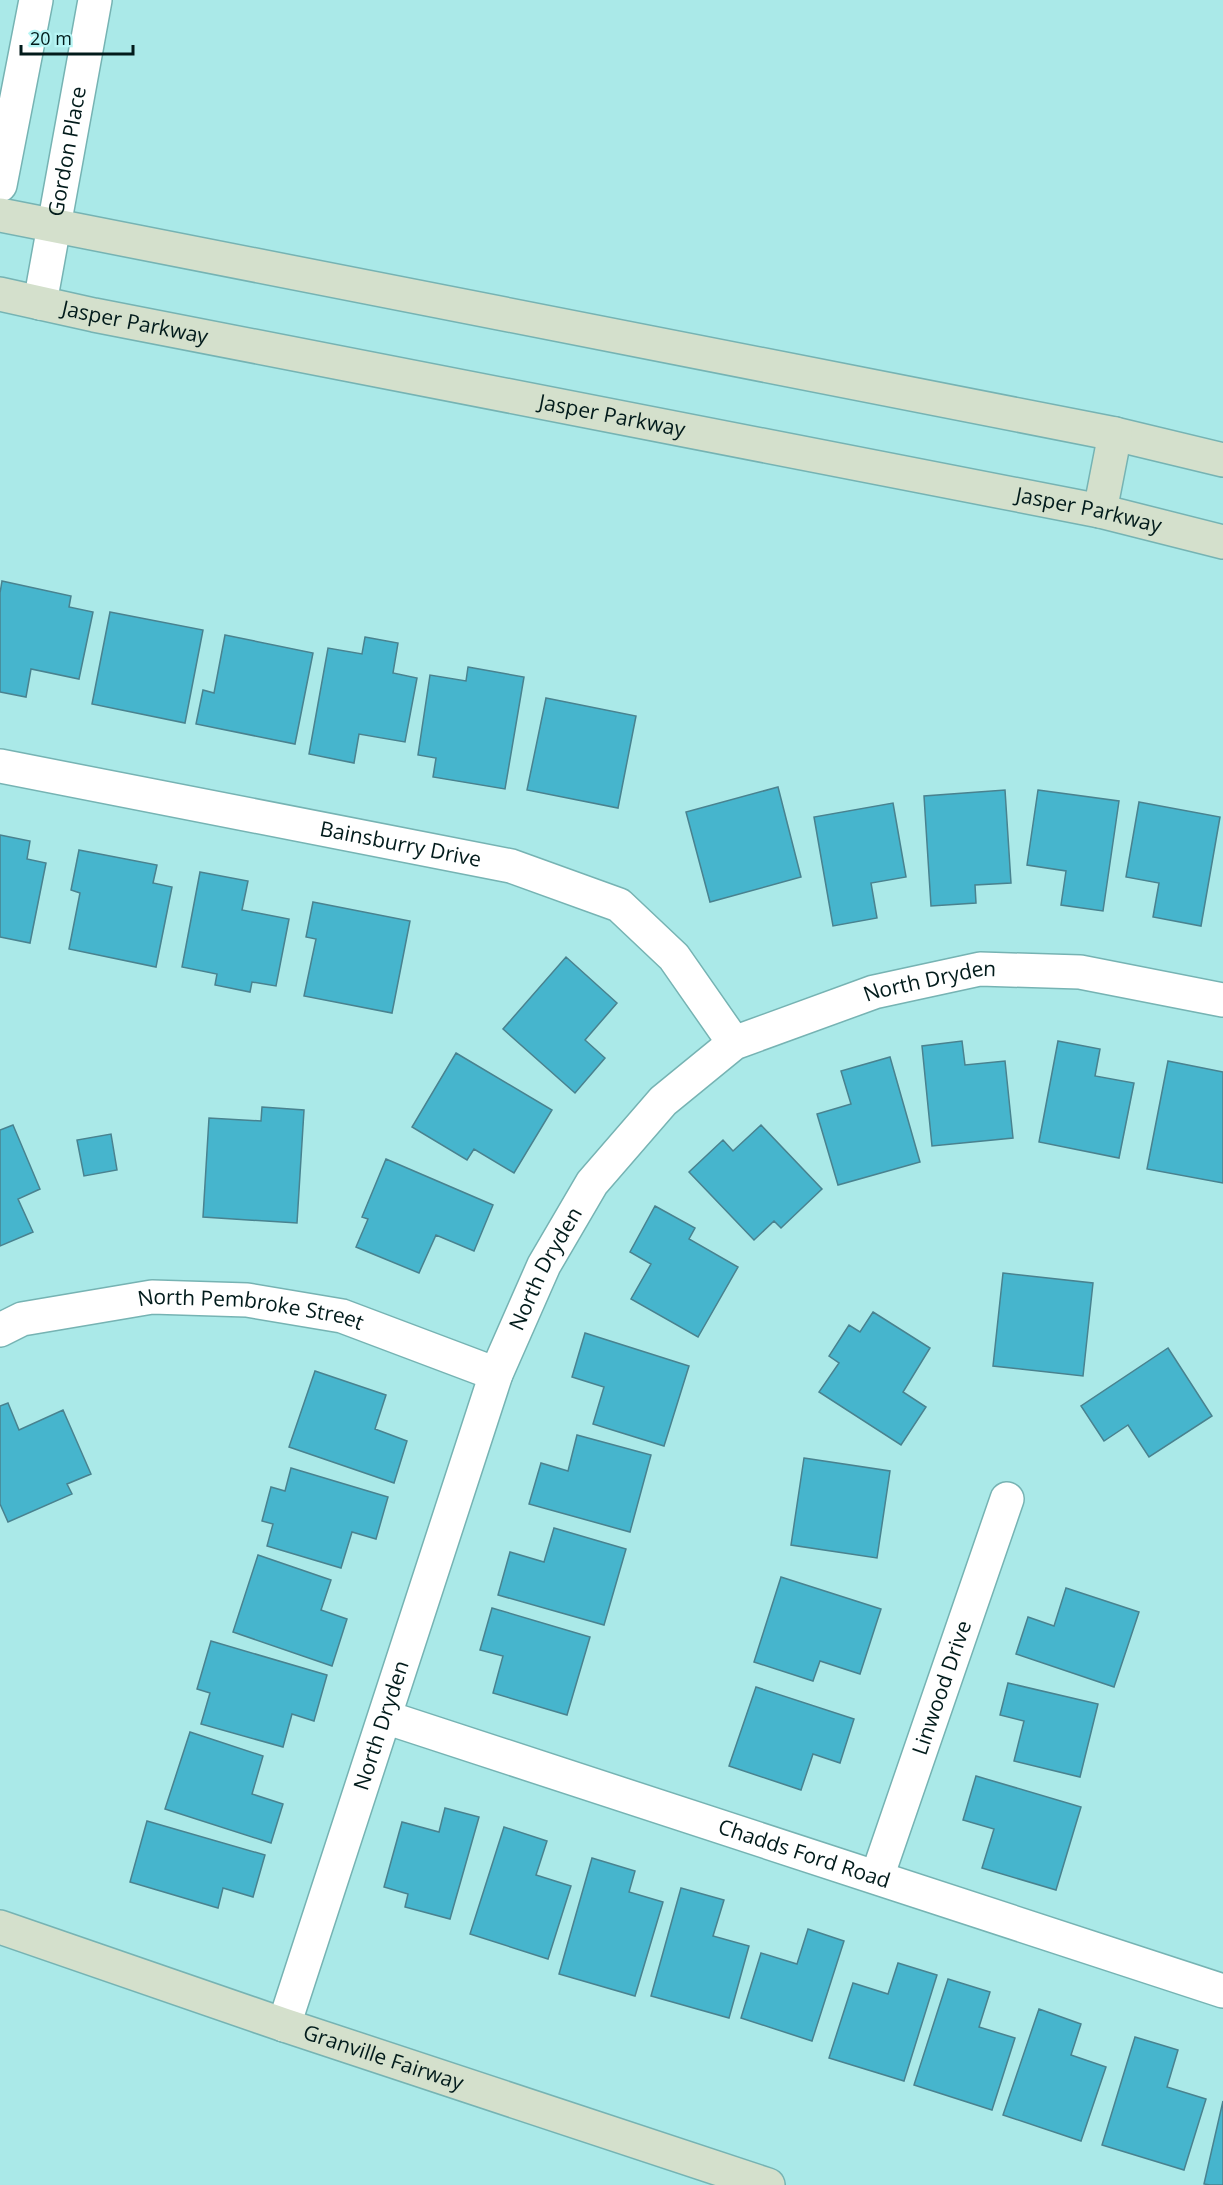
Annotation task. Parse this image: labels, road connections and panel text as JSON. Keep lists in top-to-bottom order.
{
  "streets": {
    "main road": ["Jasper Parkway", "Granville Fairway"],
    "street": [
      "Gordon Place",
      "Bainsburry Drive",
      "North Dryden",
      "North Pembroke Street",
      "Linwood Drive",
      "Chadds Ford Road"
    ]
  },
  "crossings": [
    ["Gordon Place", "Jasper Parkway"],
    ["Bainsburry Drive", "North Dryden"],
    ["North Dryden", "North Pembroke Street"],
    ["North Dryden", "Chadds Ford Road"],
    ["North Dryden", "Granville Fairway"],
    ["Linwood Drive", "Chadds Ford Road"]
  ],
  "scale_bar": "20 m"
}
